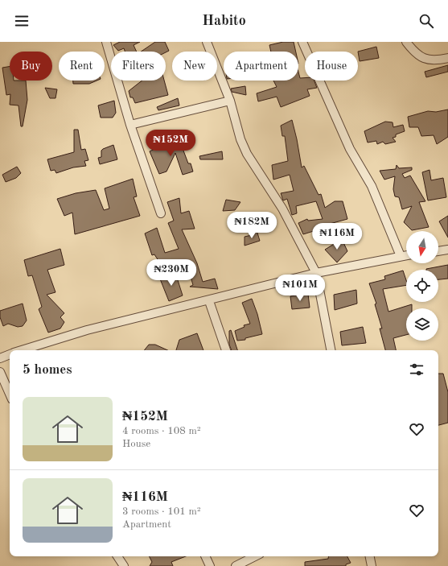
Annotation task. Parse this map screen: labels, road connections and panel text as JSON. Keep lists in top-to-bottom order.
{
  "north": "bottom",
  "page": {
    "header": "Habito",
    "chip": [
      "Buy",
      "Rent",
      "Filters",
      "New",
      "Apartment",
      "House"
    ],
    "price": [
      "₦152M",
      "₦182M",
      "₦116M",
      "₦230M",
      "₦101M"
    ],
    "heading": "5 homes",
    "list": [
      {
        "name": "₦152M",
        "note": "4 rooms · 108 m² · House"
      },
      {
        "name": "₦116M",
        "note": "3 rooms · 101 m² · Apartment"
      }
    ]
  }
}
